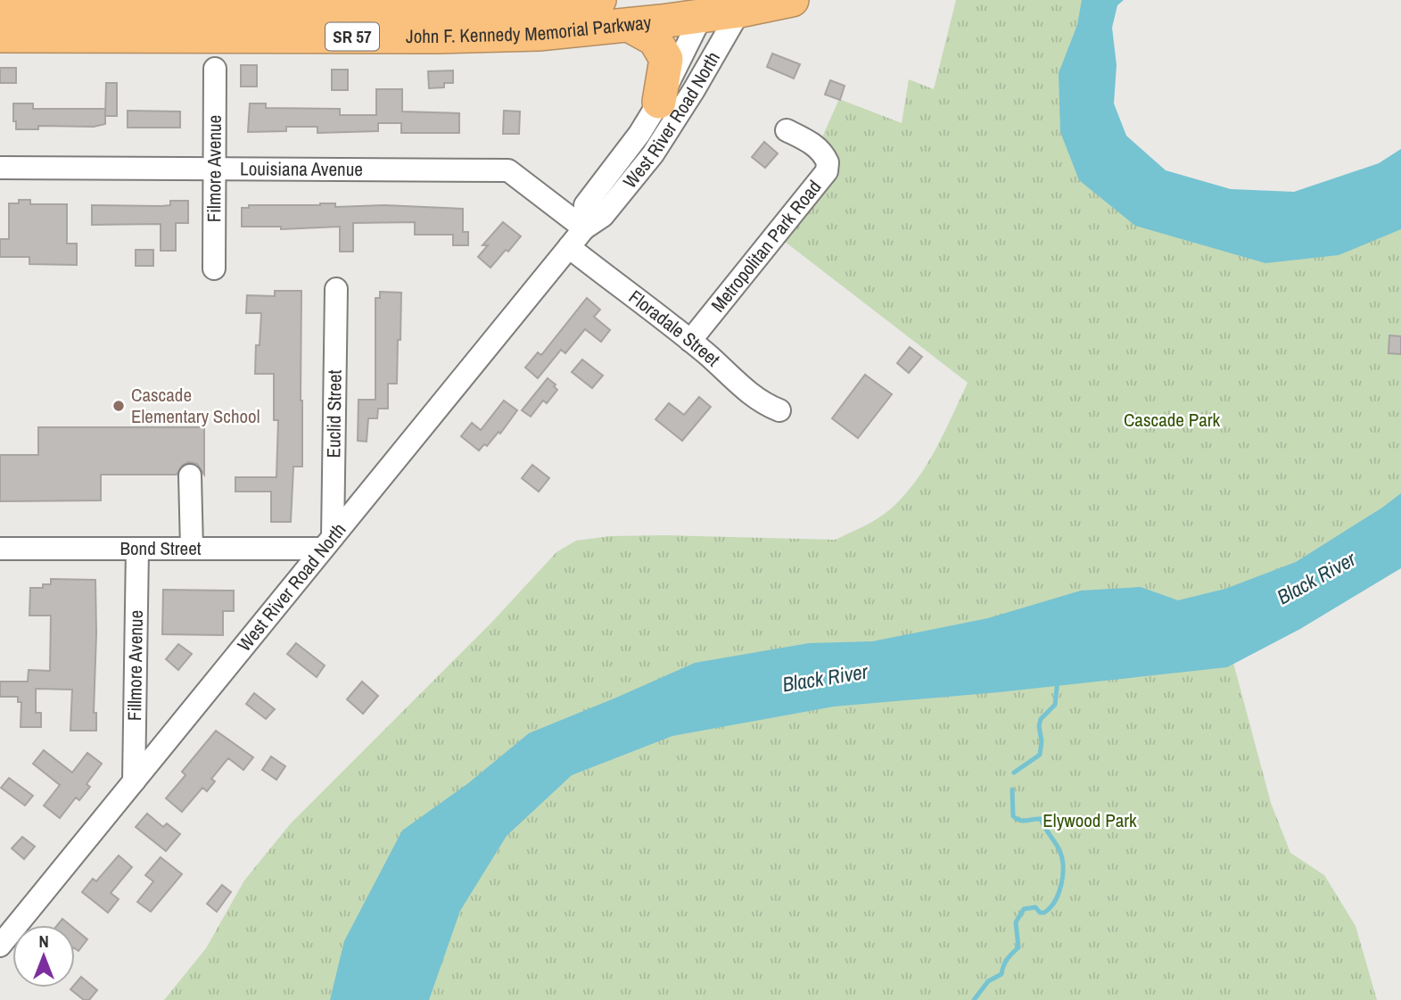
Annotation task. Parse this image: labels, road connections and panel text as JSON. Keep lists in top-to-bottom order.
{
  "streets": {
    "highway": ["John F. Kennedy Memorial Parkway", "SR 57"],
    "street": [
      "West River Road North",
      "Filmore Avenue",
      "Louisiana Avenue",
      "Metropolitan Park Road",
      "Floradale Street",
      "Euclid Street",
      "Bond Street",
      "Fillmore Avenue"
    ]
  },
  "crossings": [
    ["John F. Kennedy Memorial Parkway", "West River Road North"],
    ["West River Road North", "Louisiana Avenue"],
    ["West River Road North", "Floradale Street"],
    ["West River Road North", "Euclid Street"],
    ["West River Road North", "Bond Street"],
    ["West River Road North", "Fillmore Avenue"],
    ["Filmore Avenue", "Louisiana Avenue"],
    ["Metropolitan Park Road", "Floradale Street"],
    ["Euclid Street", "Bond Street"],
    ["Bond Street", "Fillmore Avenue"]
  ],
  "water": ["Black River"],
  "parks": ["Cascade Park", "Elywood Park"],
  "places": ["Cascade Elementary School"],
  "north": "top"
}
